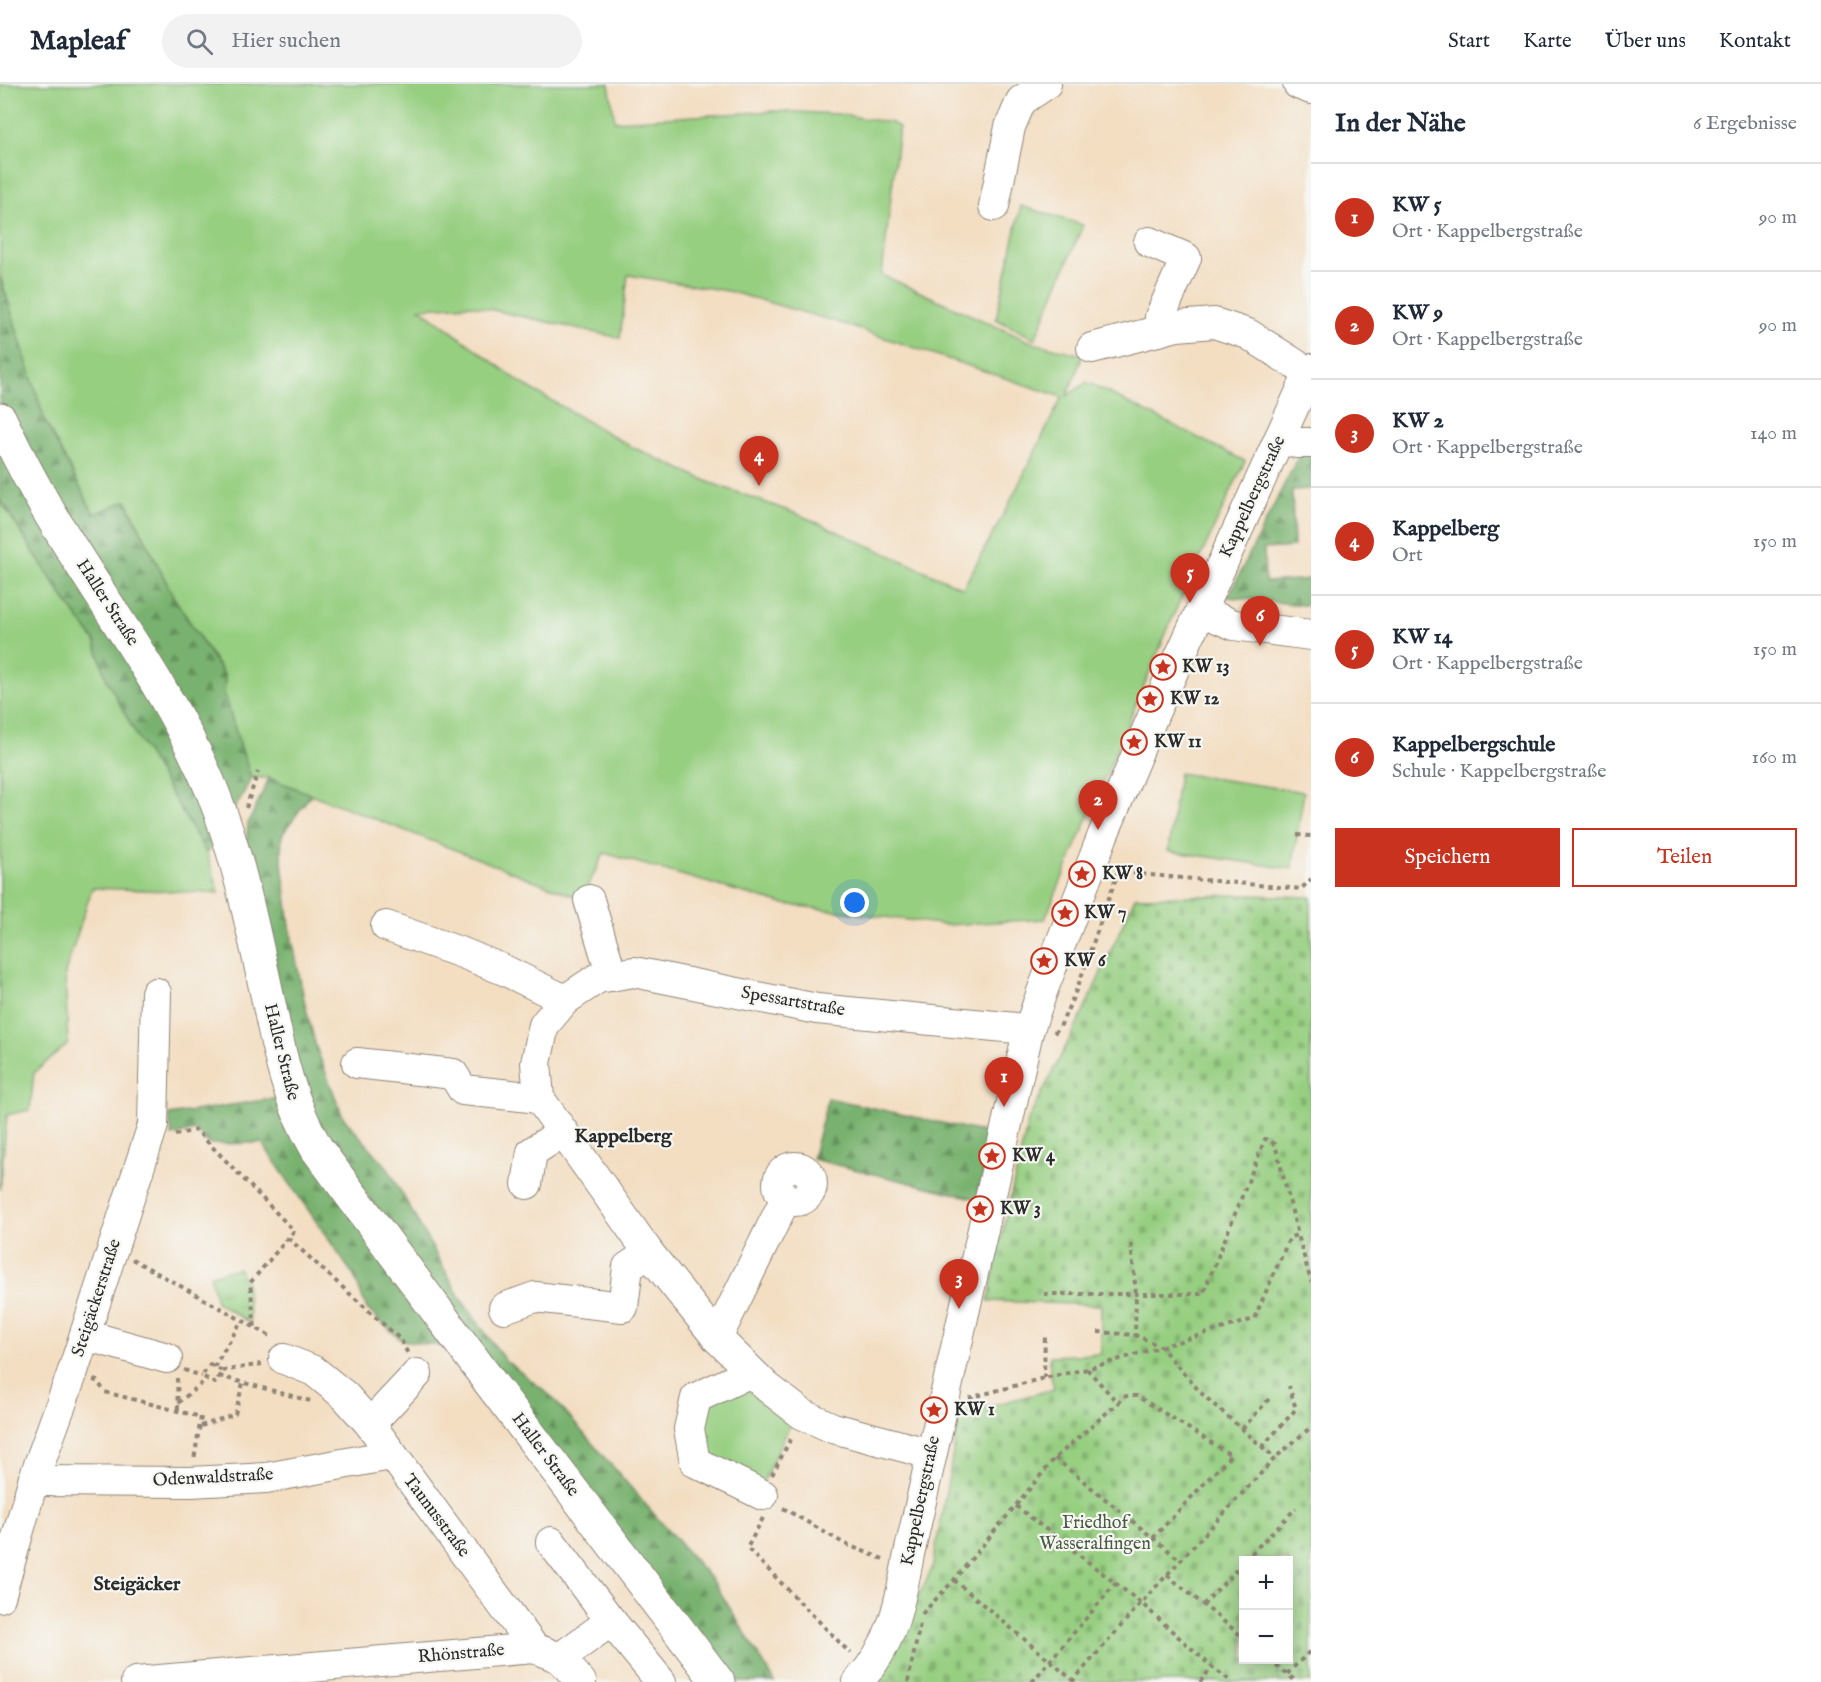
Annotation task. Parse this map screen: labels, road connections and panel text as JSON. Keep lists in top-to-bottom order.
{
  "streets": {
    "main road": ["Haller Straße"],
    "street": [
      "Kappelbergstraße",
      "Spessartstraße",
      "Steigäckerstraße",
      "Odenwaldstraße",
      "Taunusstraße",
      "Rhönstraße"
    ]
  },
  "crossings": [
    ["Kappelbergstraße", "Spessartstraße"],
    ["Steigäckerstraße", "Odenwaldstraße"],
    ["Odenwaldstraße", "Taunusstraße"],
    ["Taunusstraße", "Rhönstraße"]
  ],
  "districts": ["Kappelberg", "Steigäcker"],
  "parks": ["Friedhof Wasseralfingen"],
  "places": {
    "place": [
      "KW 13",
      "KW 12",
      "KW 11",
      "KW 8",
      "KW 7",
      "KW 6",
      "KW 4",
      "KW 3",
      "KW 1"
    ]
  },
  "page": {
    "header": "Mapleaf",
    "search": "Hier suchen",
    "nav": [
      "Start",
      "Karte",
      "Über uns",
      "Kontakt"
    ],
    "heading": ["In der Nähe", "6 Ergebnisse"],
    "list": [
      {
        "mark": "1",
        "name": "KW 5",
        "note": "Ort · Kappelbergstraße",
        "value": "90 m"
      },
      {
        "mark": "2",
        "name": "KW 9",
        "note": "Ort · Kappelbergstraße",
        "value": "90 m"
      },
      {
        "mark": "3",
        "name": "KW 2",
        "note": "Ort · Kappelbergstraße",
        "value": "140 m"
      },
      {
        "mark": "4",
        "name": "Kappelberg",
        "note": "Ort",
        "value": "150 m"
      },
      {
        "mark": "5",
        "name": "KW 14",
        "note": "Ort · Kappelbergstraße",
        "value": "150 m"
      },
      {
        "mark": "6",
        "name": "Kappelbergschule",
        "note": "Schule · Kappelbergstraße",
        "value": "160 m"
      }
    ],
    "pins": [
      "4",
      "5",
      "6",
      "2",
      "1",
      "3"
    ],
    "buttons": ["Speichern", "Teilen"],
    "map_buttons": ["+", "−"]
  }
}
